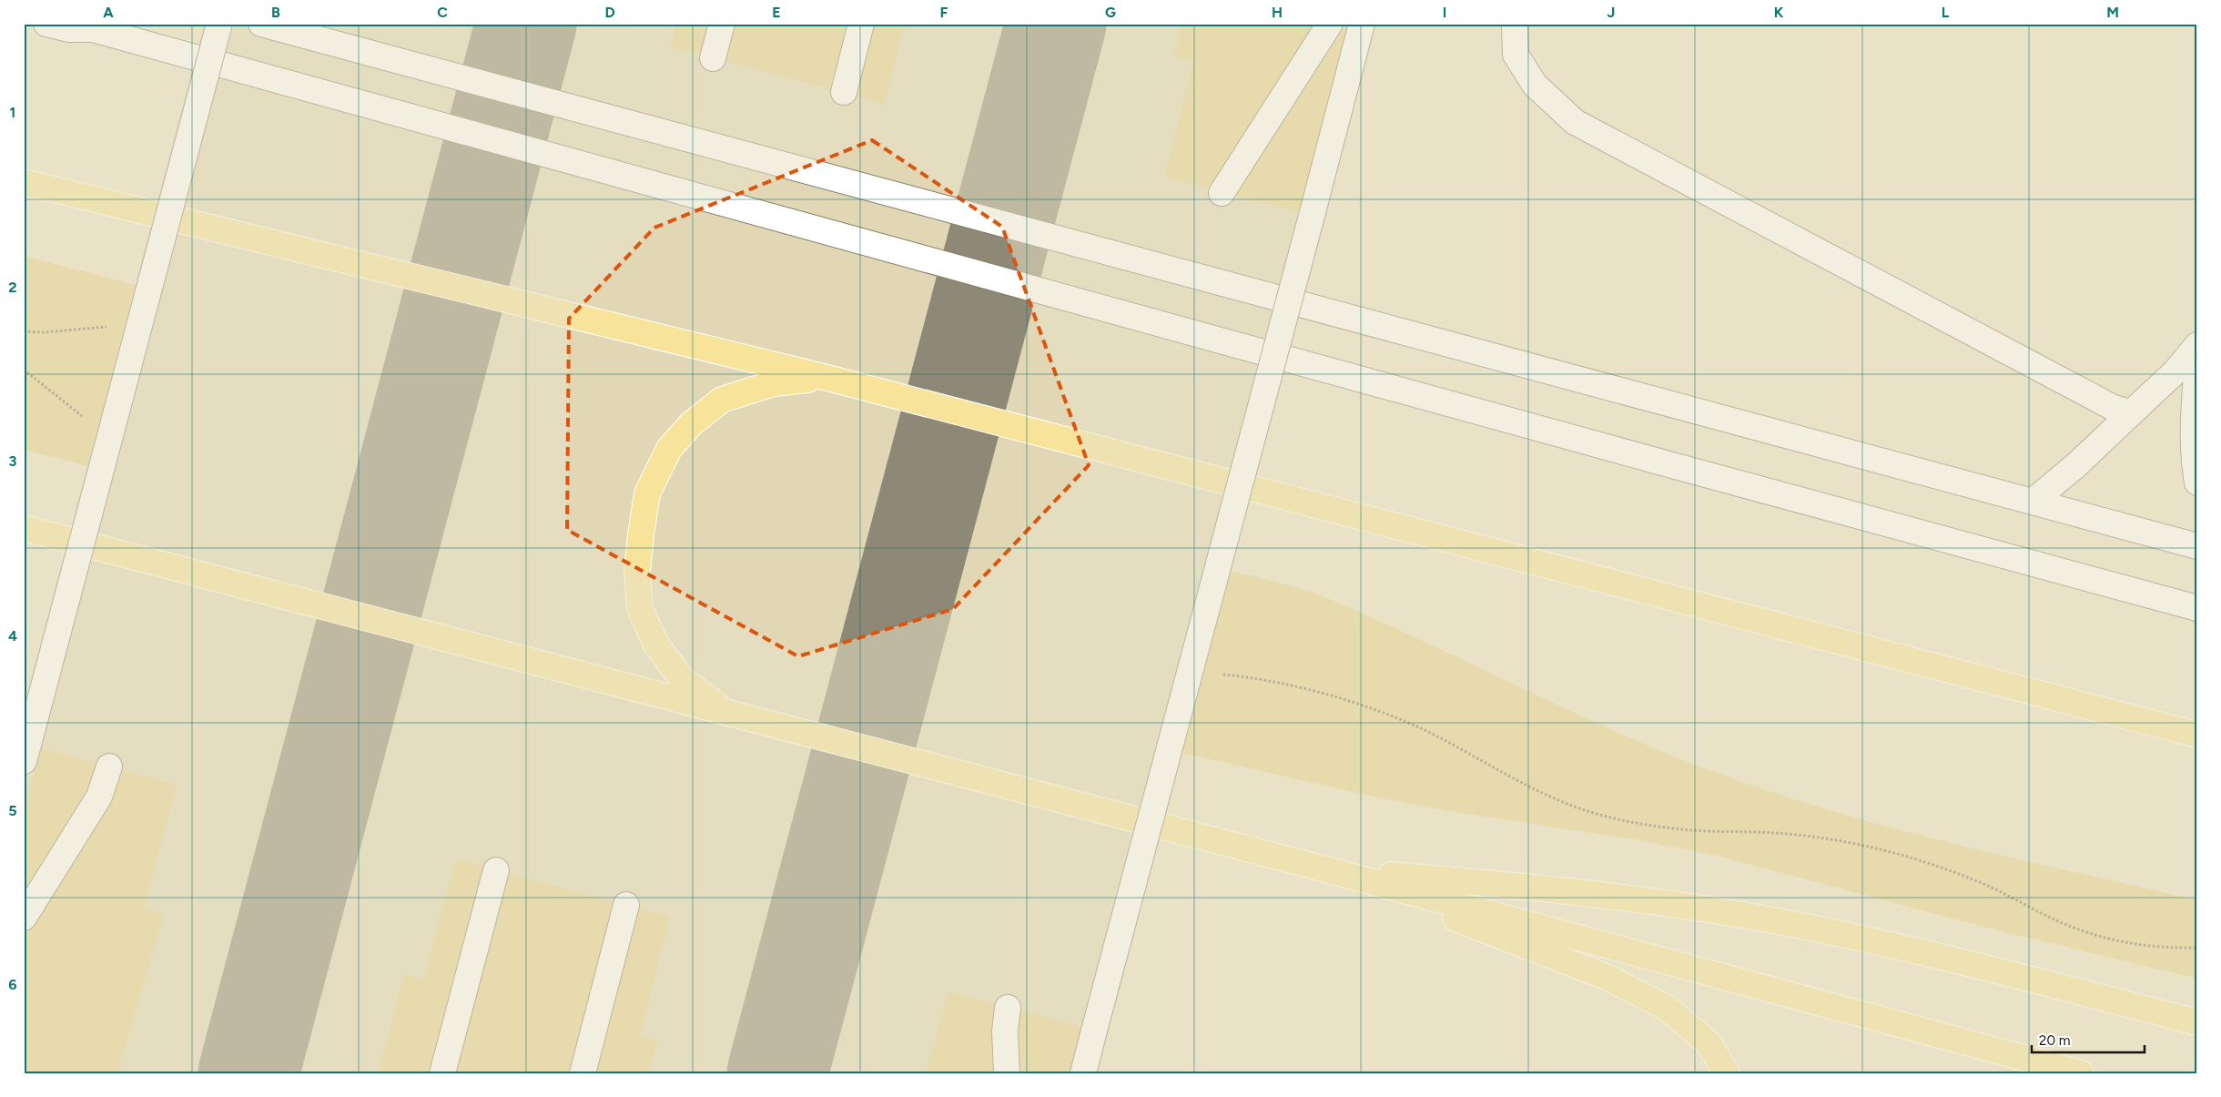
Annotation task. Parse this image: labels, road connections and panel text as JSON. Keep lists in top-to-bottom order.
{
  "scale_bar": "20 m",
  "grid": {
    "columns": [
      "A",
      "B",
      "C",
      "D",
      "E",
      "F",
      "G",
      "H",
      "I",
      "J",
      "K",
      "L",
      "M"
    ],
    "rows": [
      "1",
      "2",
      "3",
      "4",
      "5",
      "6"
    ]
  }
}
